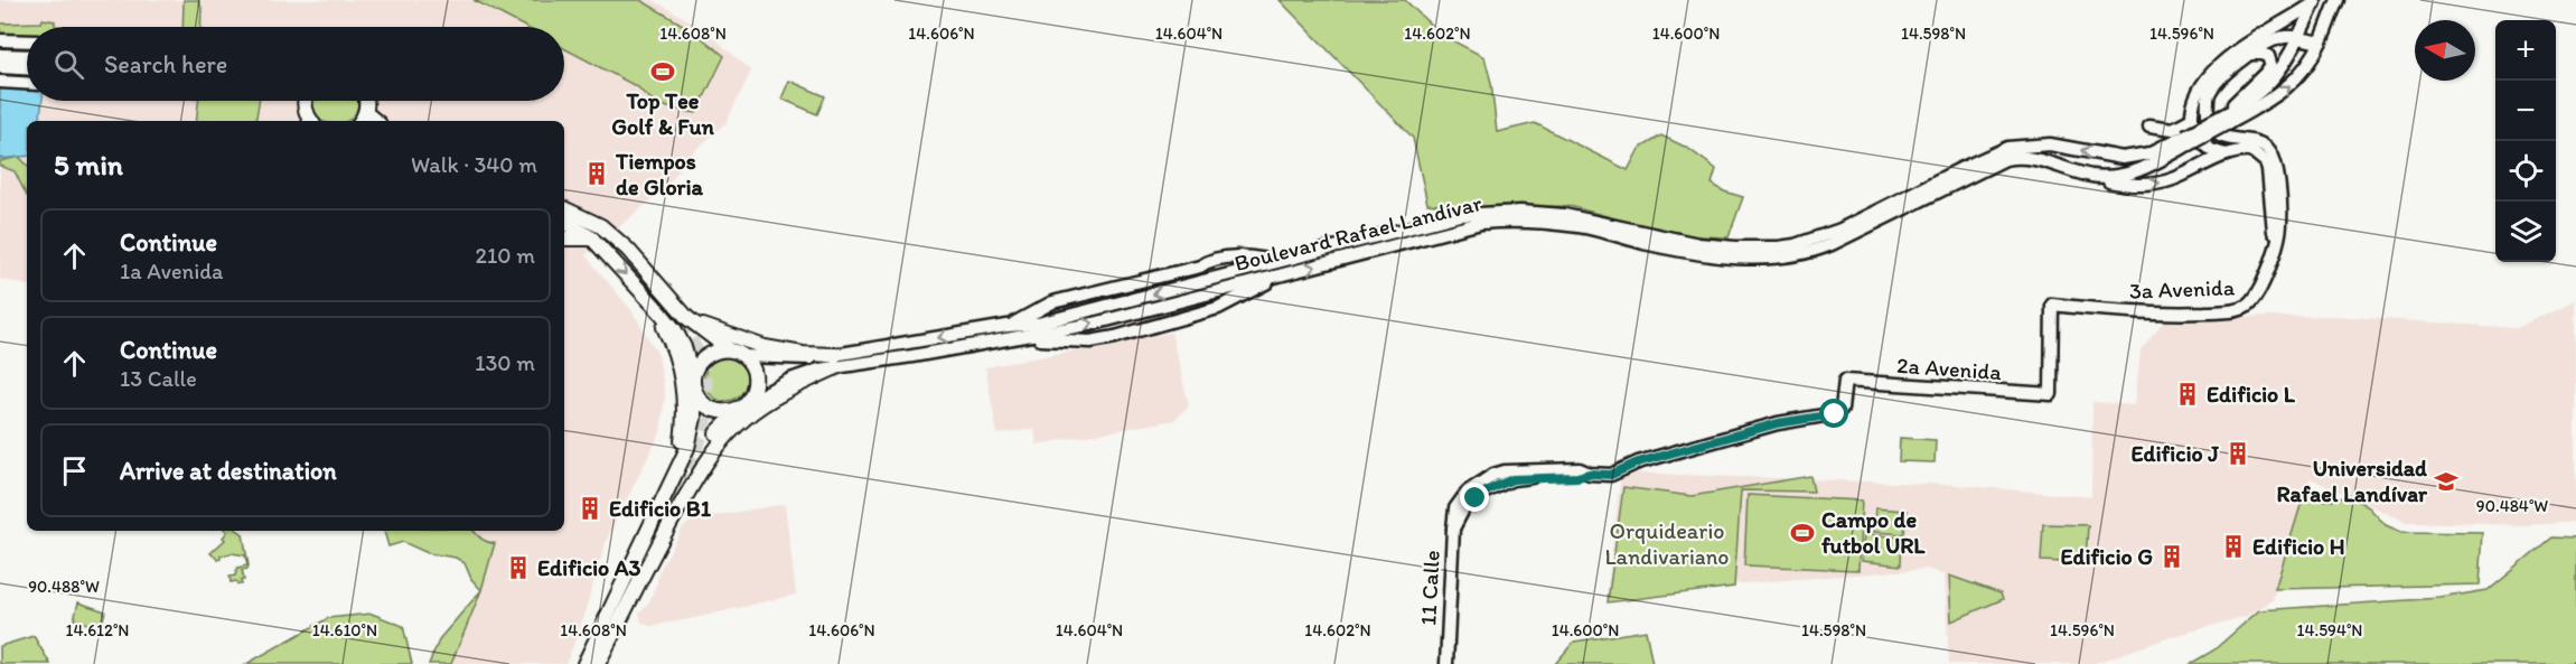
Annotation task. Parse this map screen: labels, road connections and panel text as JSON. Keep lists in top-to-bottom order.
{
  "streets": {
    "main road": [
      "Boulevard Rafael Landívar",
      "3a Avenida",
      "2a Avenida",
      "11 Calle"
    ]
  },
  "crossings": [
    ["3a Avenida", "2a Avenida"],
    ["2a Avenida", "11 Calle"]
  ],
  "parks": ["Orquideario Landivariano"],
  "places": {
    "sports": ["Top Tee Golf & Fun", "Campo de futbol URL"],
    "building": [
      "Tiempos de Gloria",
      "Edificio L",
      "Edificio J",
      "Edificio B1",
      "Edificio H",
      "Edificio G",
      "Edificio A3"
    ],
    "school or university": ["Universidad Rafael Landívar"]
  },
  "north": "left",
  "page": {
    "map_buttons": ["+", "−"],
    "search": "Search here",
    "heading": ["5 min", "Walk · 340 m"],
    "list": [
      ["Continue", "1a Avenida", "210 m"],
      ["Continue", "13 Calle", "130 m"],
      "Arrive at destination"
    ]
  },
  "coordinates": [
    "14.604°N",
    "14.608°N",
    "14.606°N",
    "14.602°N",
    "14.600°N",
    "14.598°N",
    "14.596°N",
    "90.484°W",
    "90.488°W",
    "14.612°N",
    "14.610°N",
    "14.594°N"
  ]
}
